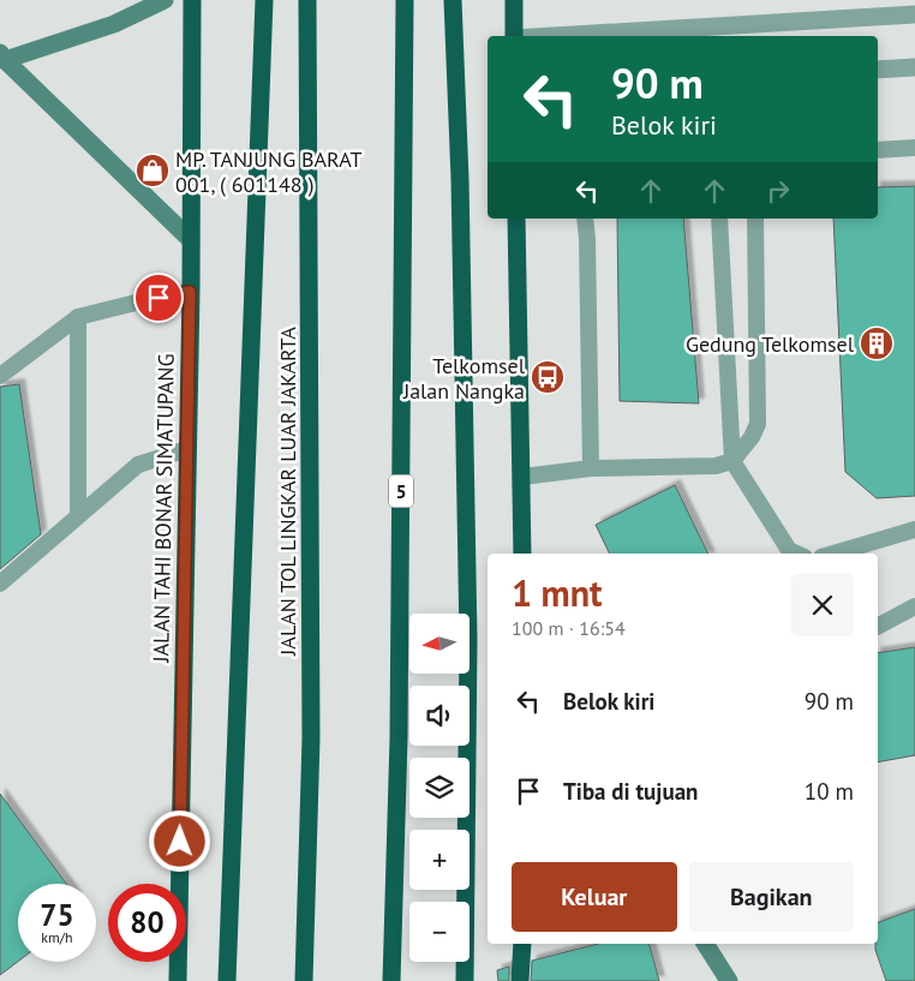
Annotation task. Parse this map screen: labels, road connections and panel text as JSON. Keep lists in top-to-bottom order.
{
  "streets": {
    "highway": ["JALAN TOL LINGKAR LUAR JAKARTA", "5", "JALAN TAHI BONAR SIMATUPANG"]
  },
  "places": {
    "shop": ["MP. TANJUNG BARAT 001, ( 601148 )"],
    "building": ["Gedung Telkomsel"],
    "bus stop": ["Telkomsel Jalan Nangka"]
  },
  "north": "left",
  "page": {
    "turn": ["90 m", "Belok kiri"],
    "heading": ["1 mnt", "100 m · 16:54"],
    "map_buttons": ["+", "−"],
    "list": [
      {
        "name": "Belok kiri",
        "value": "90 m"
      },
      {
        "name": "Tiba di tujuan",
        "value": "10 m"
      }
    ],
    "buttons": ["Keluar", "Bagikan"],
    "speed": "75 km/h",
    "limit": "80"
  }
}
